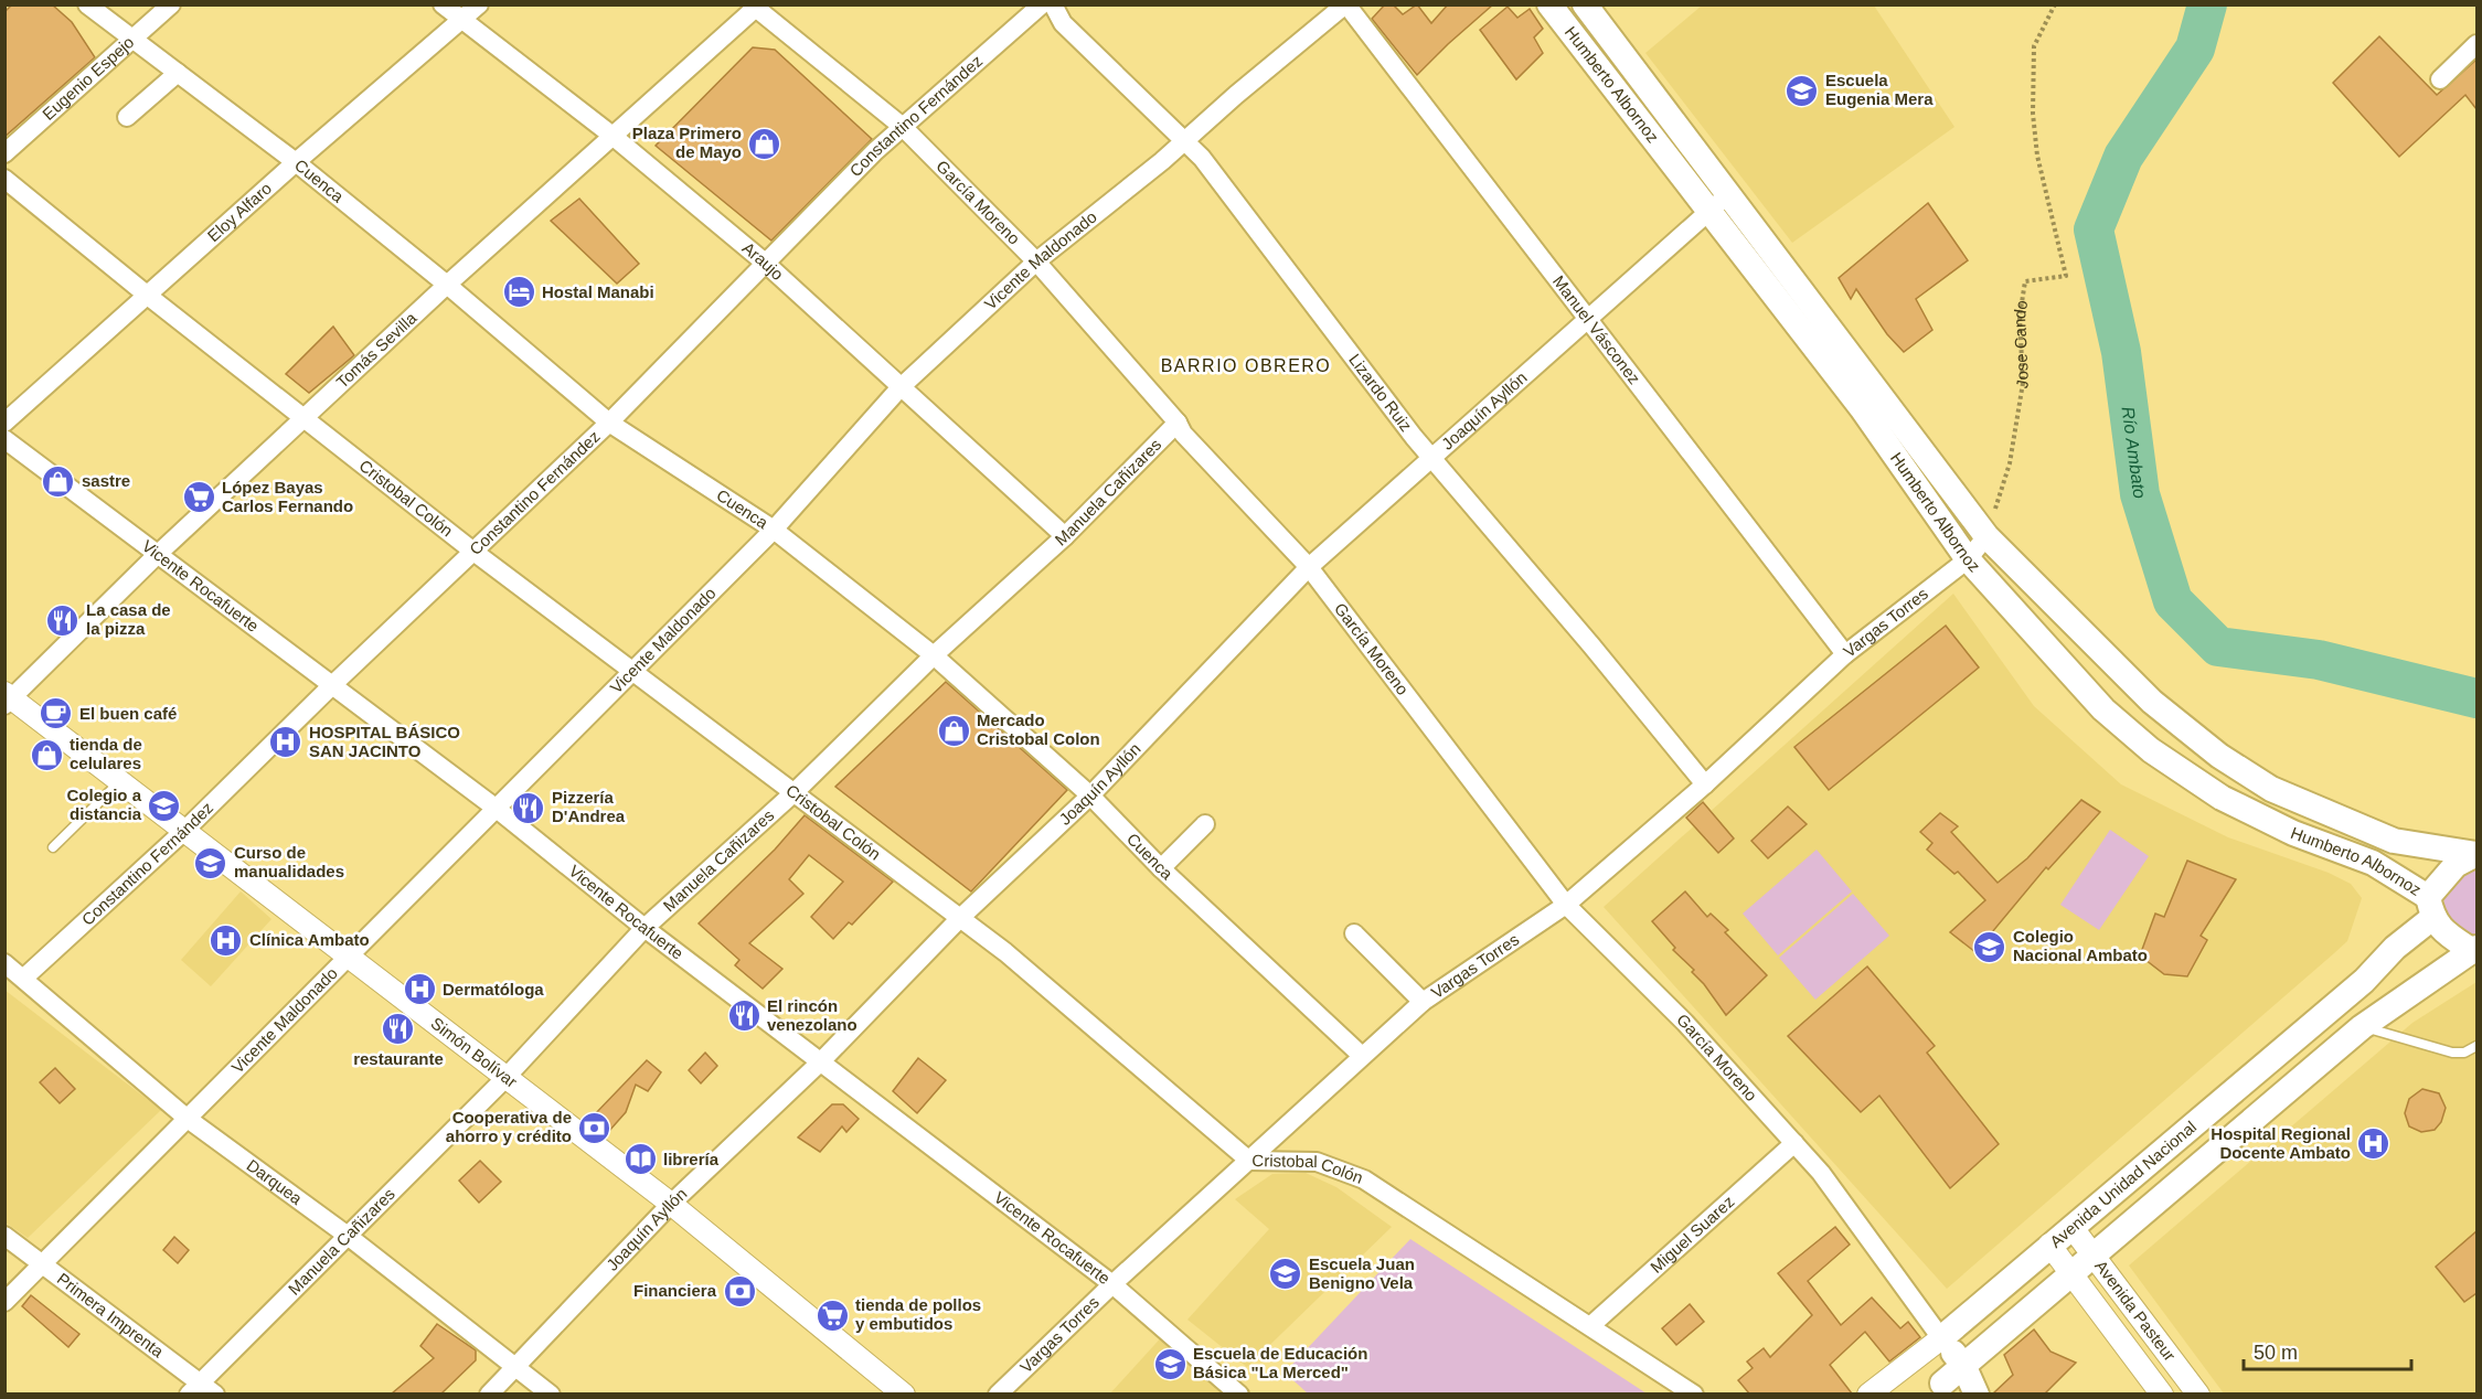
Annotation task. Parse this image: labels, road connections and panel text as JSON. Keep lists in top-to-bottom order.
{
  "streets": {
    "main road": ["Humberto Albornoz", "Avenida Unidad Nacional"],
    "street": [
      "Eugenio Espejo",
      "Constantino Fernández",
      "Cuenca",
      "García Moreno",
      "Eloy Alfaro",
      "Vicente Maldonado",
      "Araujo",
      "Manuel Vásconez",
      "Tomás Sevilla",
      "Lizardo Ruiz",
      "Joaquín Ayllón",
      "Manuela Cañizares",
      "Cristobal Colón",
      "Vicente Rocafuerte",
      "Vargas Torres",
      "Simón Bolívar",
      "Darquea",
      "Miguel Suarez",
      "Avenida Pasteur",
      "Primera Imprenta"
    ],
    "path": ["Jose Cando"]
  },
  "crossings": [
    ["Eugenio Espejo", "Cuenca"],
    ["Humberto Albornoz", "Jose Cando"],
    ["Humberto Albornoz", "Joaquín Ayllón"],
    ["Humberto Albornoz", "Vargas Torres"],
    ["Humberto Albornoz", "Avenida Unidad Nacional"],
    ["Constantino Fernández", "Cuenca"],
    ["Constantino Fernández", "García Moreno"],
    ["Constantino Fernández", "Araujo"],
    ["Constantino Fernández", "Cristobal Colón"],
    ["Constantino Fernández", "Vicente Rocafuerte"],
    ["Constantino Fernández", "Simón Bolívar"],
    ["Constantino Fernández", "Darquea"],
    ["Cuenca", "Eloy Alfaro"],
    ["Cuenca", "Vicente Maldonado"],
    ["Cuenca", "Tomás Sevilla"],
    ["Cuenca", "Joaquín Ayllón"],
    ["Cuenca", "Manuela Cañizares"],
    ["Cuenca", "Vargas Torres"],
    ["García Moreno", "Vicente Maldonado"],
    ["García Moreno", "Tomás Sevilla"],
    ["García Moreno", "Joaquín Ayllón"],
    ["García Moreno", "Manuela Cañizares"],
    ["García Moreno", "Vargas Torres"],
    ["García Moreno", "Avenida Unidad Nacional"],
    ["García Moreno", "Miguel Suarez"],
    ["Eloy Alfaro", "Araujo"],
    ["Eloy Alfaro", "Cristobal Colón"],
    ["Vicente Maldonado", "Araujo"],
    ["Vicente Maldonado", "Manuel Vásconez"],
    ["Vicente Maldonado", "Lizardo Ruiz"],
    ["Vicente Maldonado", "Cristobal Colón"],
    ["Vicente Maldonado", "Vicente Rocafuerte"],
    ["Vicente Maldonado", "Simón Bolívar"],
    ["Vicente Maldonado", "Darquea"],
    ["Vicente Maldonado", "Primera Imprenta"],
    ["Araujo", "Tomás Sevilla"],
    ["Araujo", "Manuela Cañizares"],
    ["Manuel Vásconez", "Joaquín Ayllón"],
    ["Manuel Vásconez", "Vargas Torres"],
    ["Tomás Sevilla", "Cristobal Colón"],
    ["Tomás Sevilla", "Vicente Rocafuerte"],
    ["Tomás Sevilla", "Simón Bolívar"],
    ["Lizardo Ruiz", "Joaquín Ayllón"],
    ["Lizardo Ruiz", "Vargas Torres"],
    ["Joaquín Ayllón", "Cristobal Colón"],
    ["Joaquín Ayllón", "Vicente Rocafuerte"],
    ["Joaquín Ayllón", "Simón Bolívar"],
    ["Joaquín Ayllón", "Darquea"],
    ["Manuela Cañizares", "Cristobal Colón"],
    ["Manuela Cañizares", "Vicente Rocafuerte"],
    ["Manuela Cañizares", "Simón Bolívar"],
    ["Manuela Cañizares", "Darquea"],
    ["Manuela Cañizares", "Primera Imprenta"],
    ["Cristobal Colón", "Vargas Torres"],
    ["Cristobal Colón", "Miguel Suarez"],
    ["Vicente Rocafuerte", "Vargas Torres"],
    ["Avenida Unidad Nacional", "Avenida Pasteur"]
  ],
  "districts": ["BARRIO OBRERO"],
  "water": ["Río Ambato"],
  "places": {
    "school or university": [
      "Escuela Eugenia Mera",
      "Colegio a distancia",
      "Curso de manualidades",
      "Colegio Nacional Ambato",
      "Escuela Juan Benigno Vela",
      "Escuela de Educación Básica \"La Merced\""
    ],
    "shop": [
      "Plaza Primero de Mayo",
      "sastre",
      "Mercado Cristobal Colon",
      "tienda de celulares"
    ],
    "hotel": ["Hostal Manabi"],
    "supermarket": ["López Bayas Carlos Fernando", "tienda de pollos y embutidos"],
    "restaurant": [
      "La casa de la pizza",
      "Pizzería D'Andrea",
      "El rincón venezolano",
      "restaurante"
    ],
    "cafe": ["El buen café"],
    "hospital": [
      "HOSPITAL BÁSICO SAN JACINTO",
      "Clínica Ambato",
      "Dermatóloga",
      "Hospital Regional Docente Ambato"
    ],
    "bank": ["Cooperativa de ahorro y crédito", "Financiera"],
    "library": ["librería"]
  },
  "scale_bar": "50 m"
}
